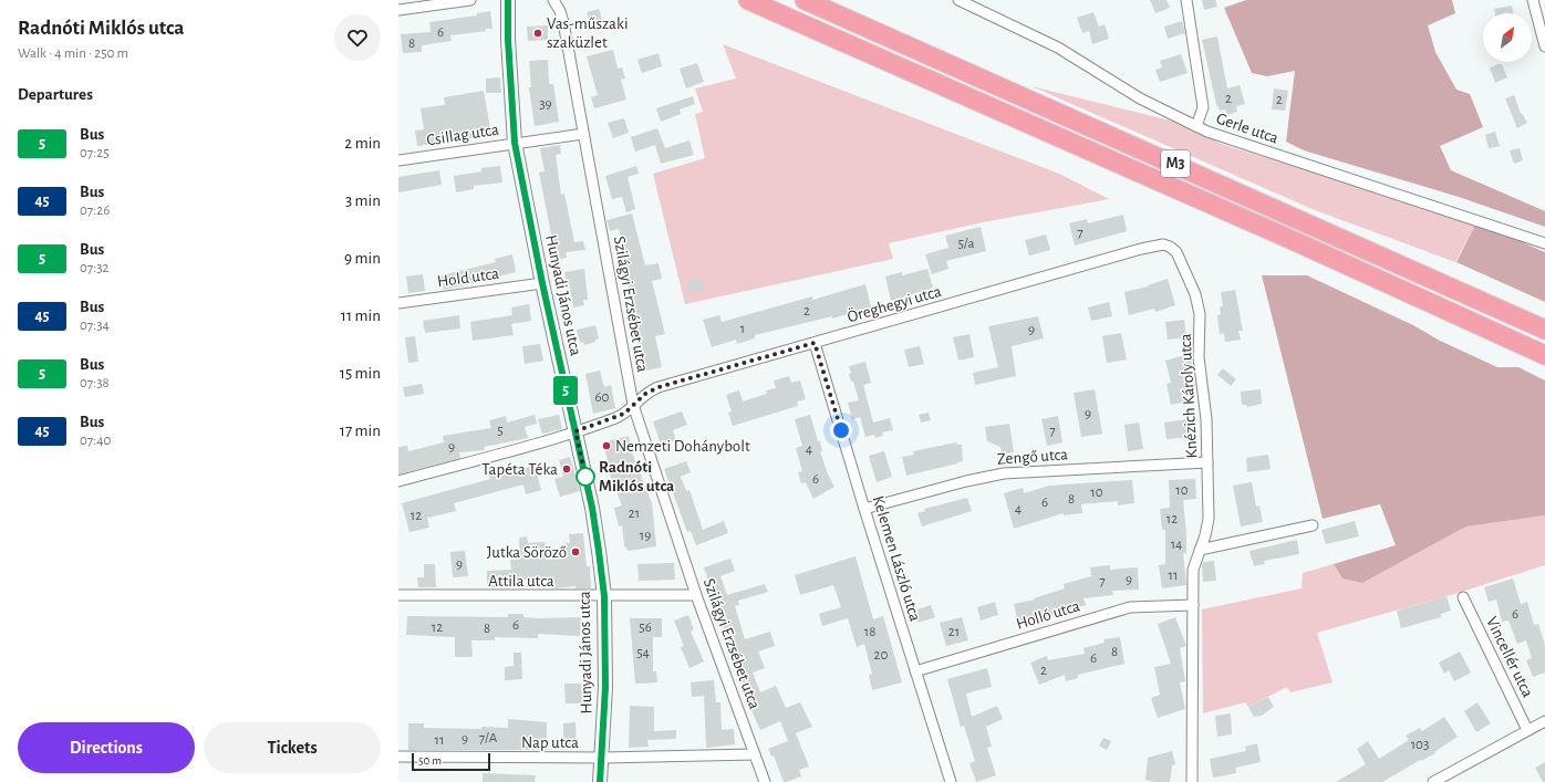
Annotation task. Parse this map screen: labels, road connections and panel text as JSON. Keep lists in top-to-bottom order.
{
  "streets": {
    "highway": ["M3"],
    "street": [
      "Gerle utca",
      "Csillag utca",
      "Hold utca",
      "Hunyadi János utca",
      "Szilágyi Erzsébet utca",
      "Öreghegyi utca",
      "Knézich Károly utca",
      "Zengő utca",
      "Kelemen László utca",
      "Attila utca",
      "Holló utca",
      "Vincellér utca",
      "Nap utca"
    ]
  },
  "crossings": [
    ["Csillag utca", "Hunyadi János utca"],
    ["Csillag utca", "Szilágyi Erzsébet utca"],
    ["Hold utca", "Hunyadi János utca"],
    ["Hunyadi János utca", "Attila utca"],
    ["Hunyadi János utca", "Nap utca"],
    ["Szilágyi Erzsébet utca", "Öreghegyi utca"],
    ["Szilágyi Erzsébet utca", "Attila utca"],
    ["Szilágyi Erzsébet utca", "Nap utca"],
    ["Öreghegyi utca", "Knézich Károly utca"],
    ["Öreghegyi utca", "Kelemen László utca"],
    ["Knézich Károly utca", "Zengő utca"],
    ["Knézich Károly utca", "Holló utca"],
    ["Zengő utca", "Kelemen László utca"],
    ["Kelemen László utca", "Holló utca"]
  ],
  "places": [
    "Vas-műszaki szaküzlet",
    "Nemzeti Dohánybolt",
    "Tapéta Téka",
    "Radnóti Miklós utca",
    "Jutka Söröző"
  ],
  "lines": ["bus line 5"],
  "house_numbers": [
    "6",
    "8",
    "2",
    "2",
    "39",
    "7",
    "5/a",
    "2",
    "1",
    "9",
    "60",
    "9",
    "5",
    "7",
    "9",
    "4",
    "6",
    "10",
    "10",
    "8",
    "6",
    "4",
    "21",
    "12",
    "12",
    "19",
    "14",
    "9",
    "11",
    "9",
    "7",
    "6",
    "6",
    "12",
    "56",
    "8",
    "18",
    "21",
    "8",
    "54",
    "20",
    "6",
    "2",
    "7/A",
    "9",
    "11",
    "103"
  ],
  "scale_bar": "50 m",
  "north": "top right",
  "page": {
    "heading": [
      ["Radnóti Miklós utca", "Walk · 4 min · 250 m"],
      "Departures"
    ],
    "on_map": "5",
    "list": [
      {
        "mark": "5",
        "name": "Bus",
        "note": "07:25",
        "value": "2 min"
      },
      {
        "mark": "45",
        "name": "Bus",
        "note": "07:26",
        "value": "3 min"
      },
      {
        "mark": "5",
        "name": "Bus",
        "note": "07:32",
        "value": "9 min"
      },
      {
        "mark": "45",
        "name": "Bus",
        "note": "07:34",
        "value": "11 min"
      },
      {
        "mark": "5",
        "name": "Bus",
        "note": "07:38",
        "value": "15 min"
      },
      {
        "mark": "45",
        "name": "Bus",
        "note": "07:40",
        "value": "17 min"
      }
    ],
    "buttons": ["Directions", "Tickets"],
    "scale": "50 m"
  }
}
